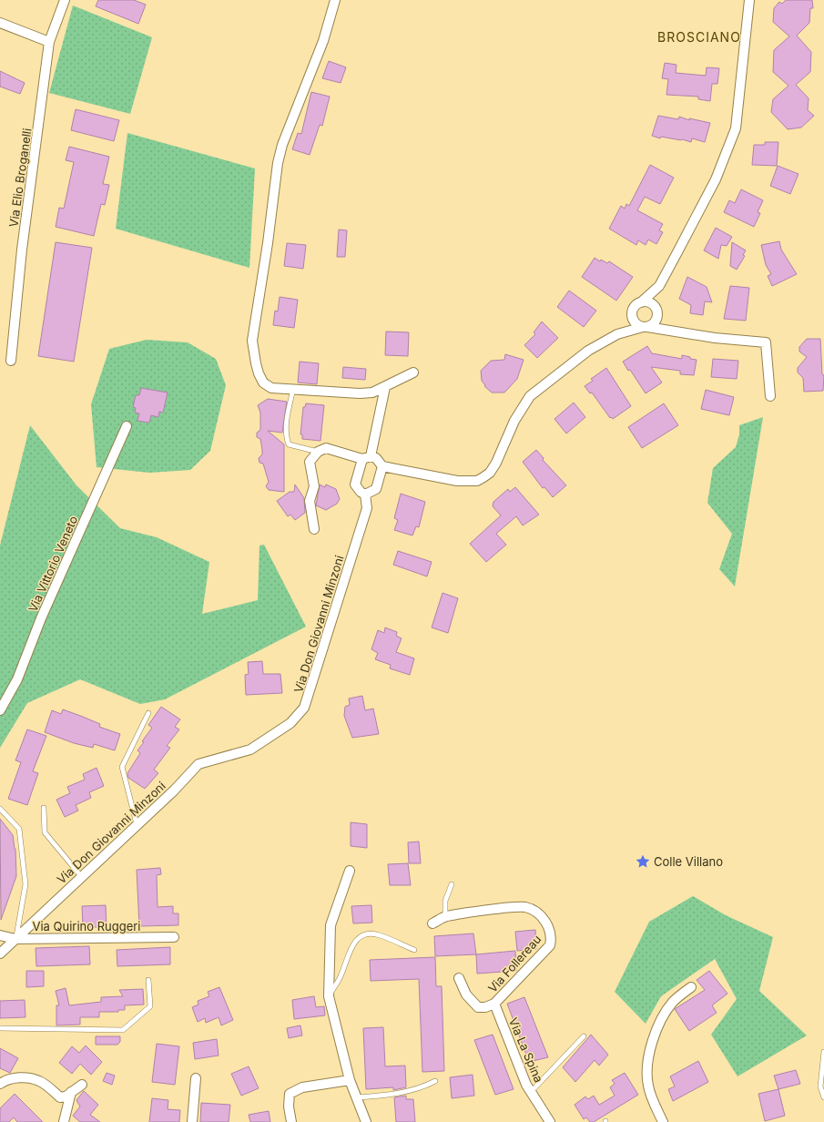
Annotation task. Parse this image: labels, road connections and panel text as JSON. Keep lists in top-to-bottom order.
{
  "streets": {
    "street": [
      "Via Elio Broganelli",
      "Via Vittorio Veneto",
      "Via Don Giovanni Minzoni",
      "Via Quirino Ruggeri",
      "Via Follereau",
      "Via La Spina"
    ]
  },
  "crossings": [
    ["Via Don Giovanni Minzoni", "Via Quirino Ruggeri"],
    ["Via Follereau", "Via La Spina"]
  ],
  "districts": ["BROSCIANO"],
  "places": {
    "place": ["Colle Villano"]
  }
}
